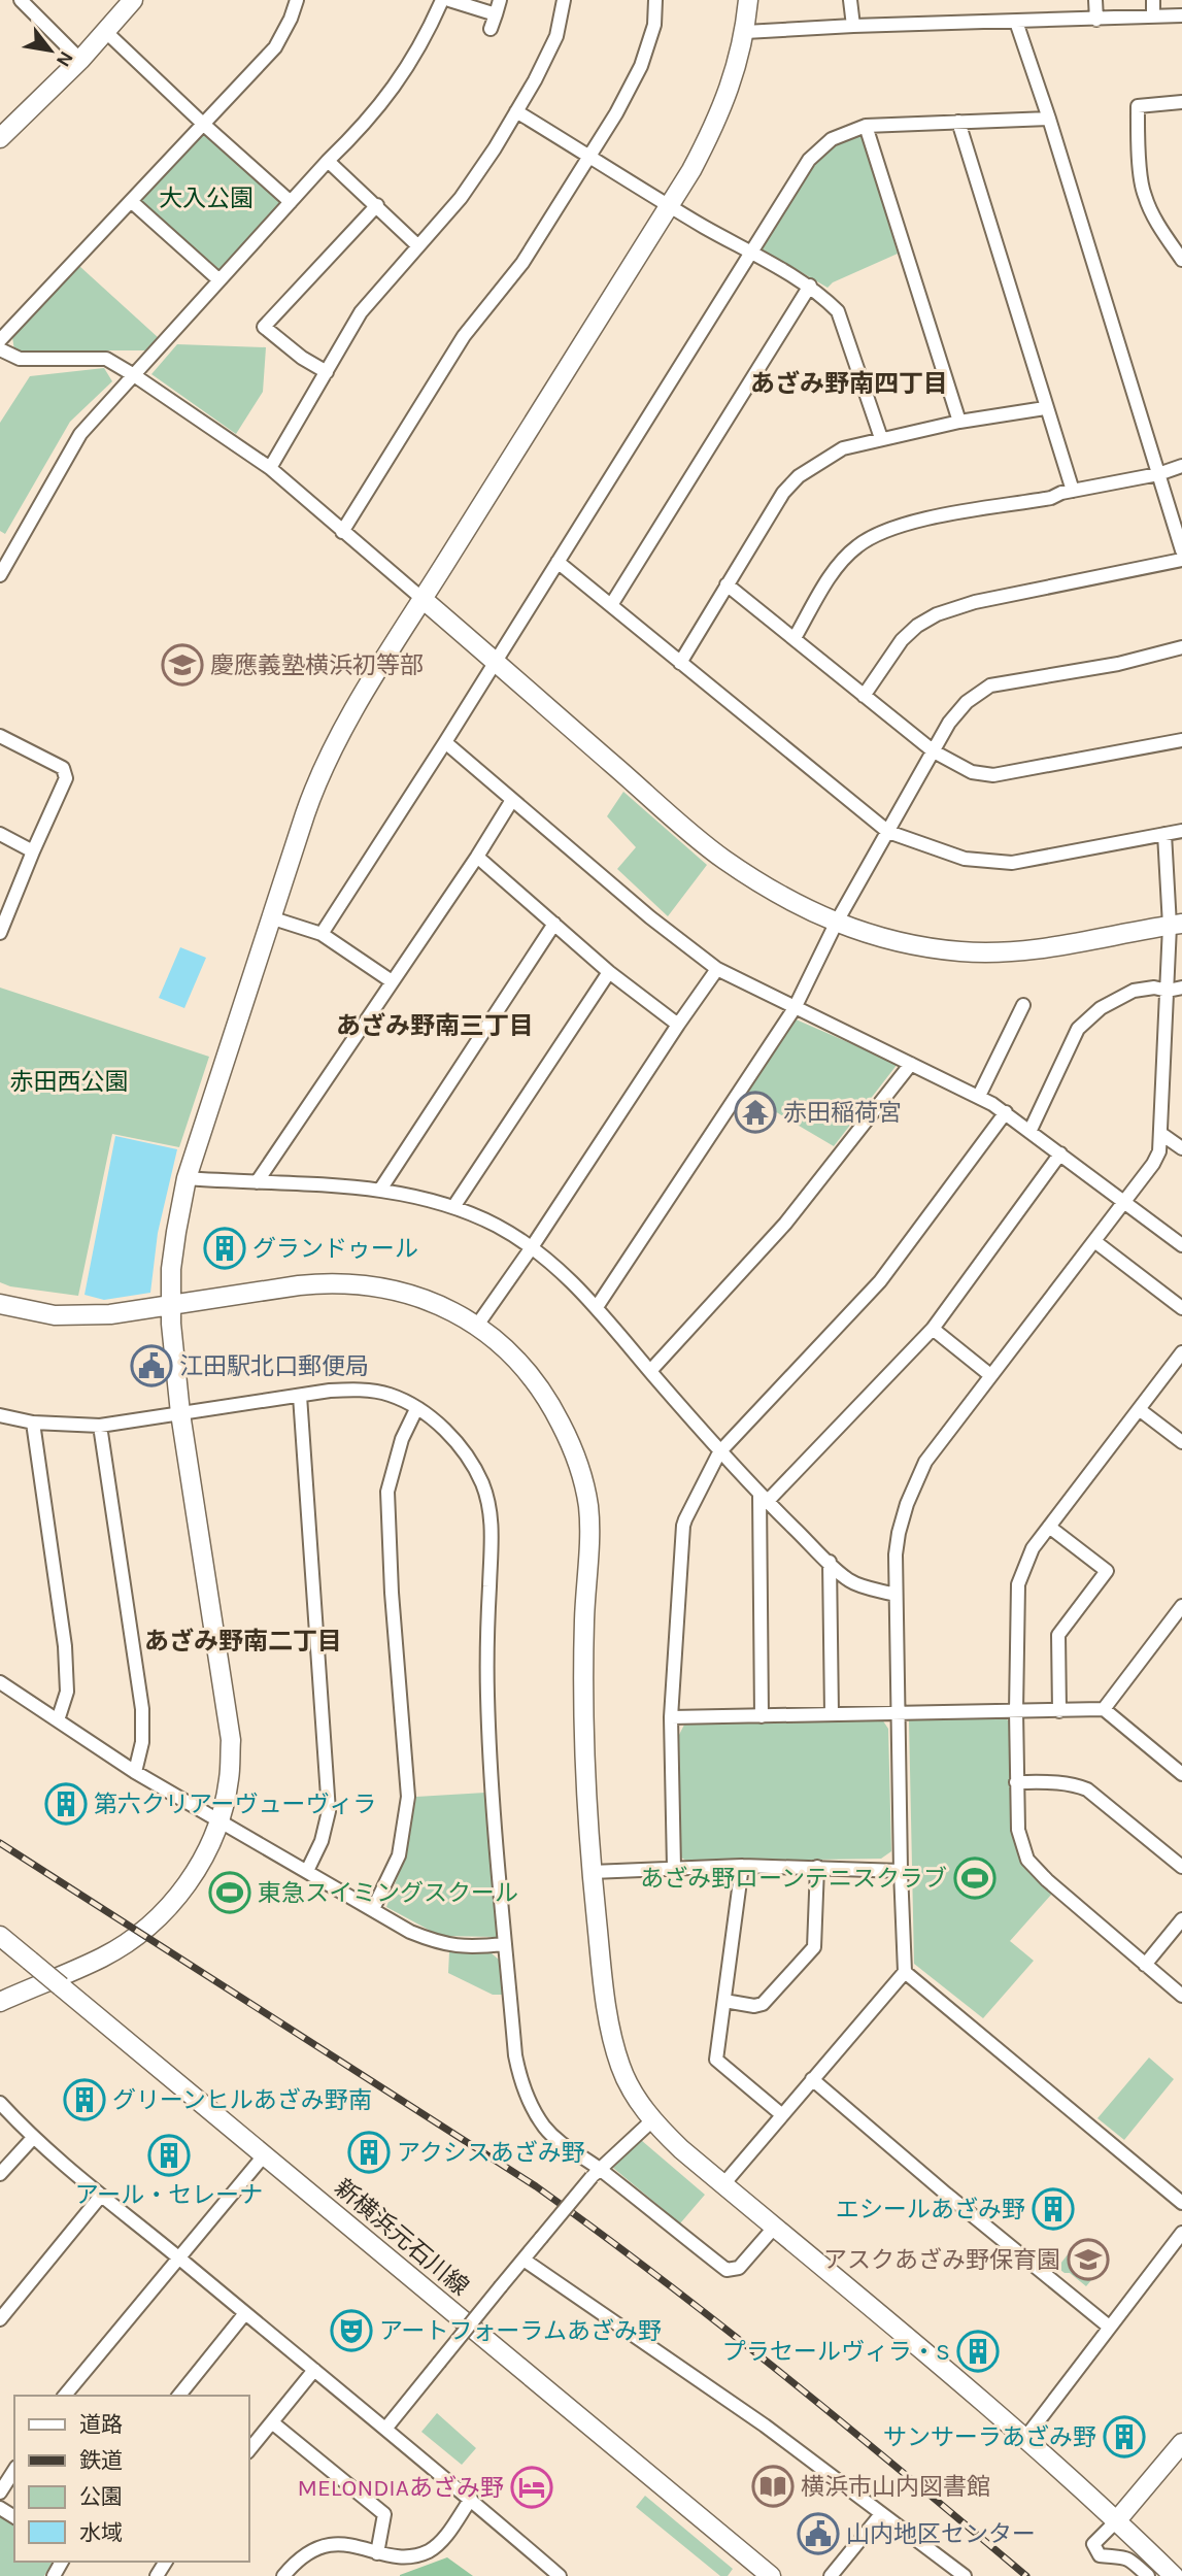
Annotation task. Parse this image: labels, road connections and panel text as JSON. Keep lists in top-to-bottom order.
{
  "streets": {
    "street": ["新横浜元石川線"]
  },
  "districts": ["あざみ野南四丁目", "あざみ野南三丁目", "あざみ野南二丁目"],
  "parks": ["大入公園", "赤田西公園"],
  "places": {
    "school or university": ["慶應義塾横浜初等部", "アスクあざみ野保育園"],
    "temple": ["赤田稲荷宮"],
    "building": [
      "グランドゥール",
      "第六クリアーヴューヴィラ",
      "グリーンヒルあざみ野南",
      "アクシスあざみ野",
      "アール・セレーナ",
      "エシールあざみ野",
      "プラセールヴィラ・S",
      "サンサーラあざみ野"
    ],
    "public building": ["江田駅北口郵便局", "山内地区センター"],
    "sports": ["あざみ野ローンテニスクラブ", "東急スイミングスクール"],
    "theatre": ["アートフォーラムあざみ野"],
    "library": ["横浜市山内図書館"],
    "hotel": ["MELONDIAあざみ野"]
  },
  "legend": [
    "道路",
    "鉄道",
    "公園",
    "水域"
  ],
  "north": "bottom right"
}
